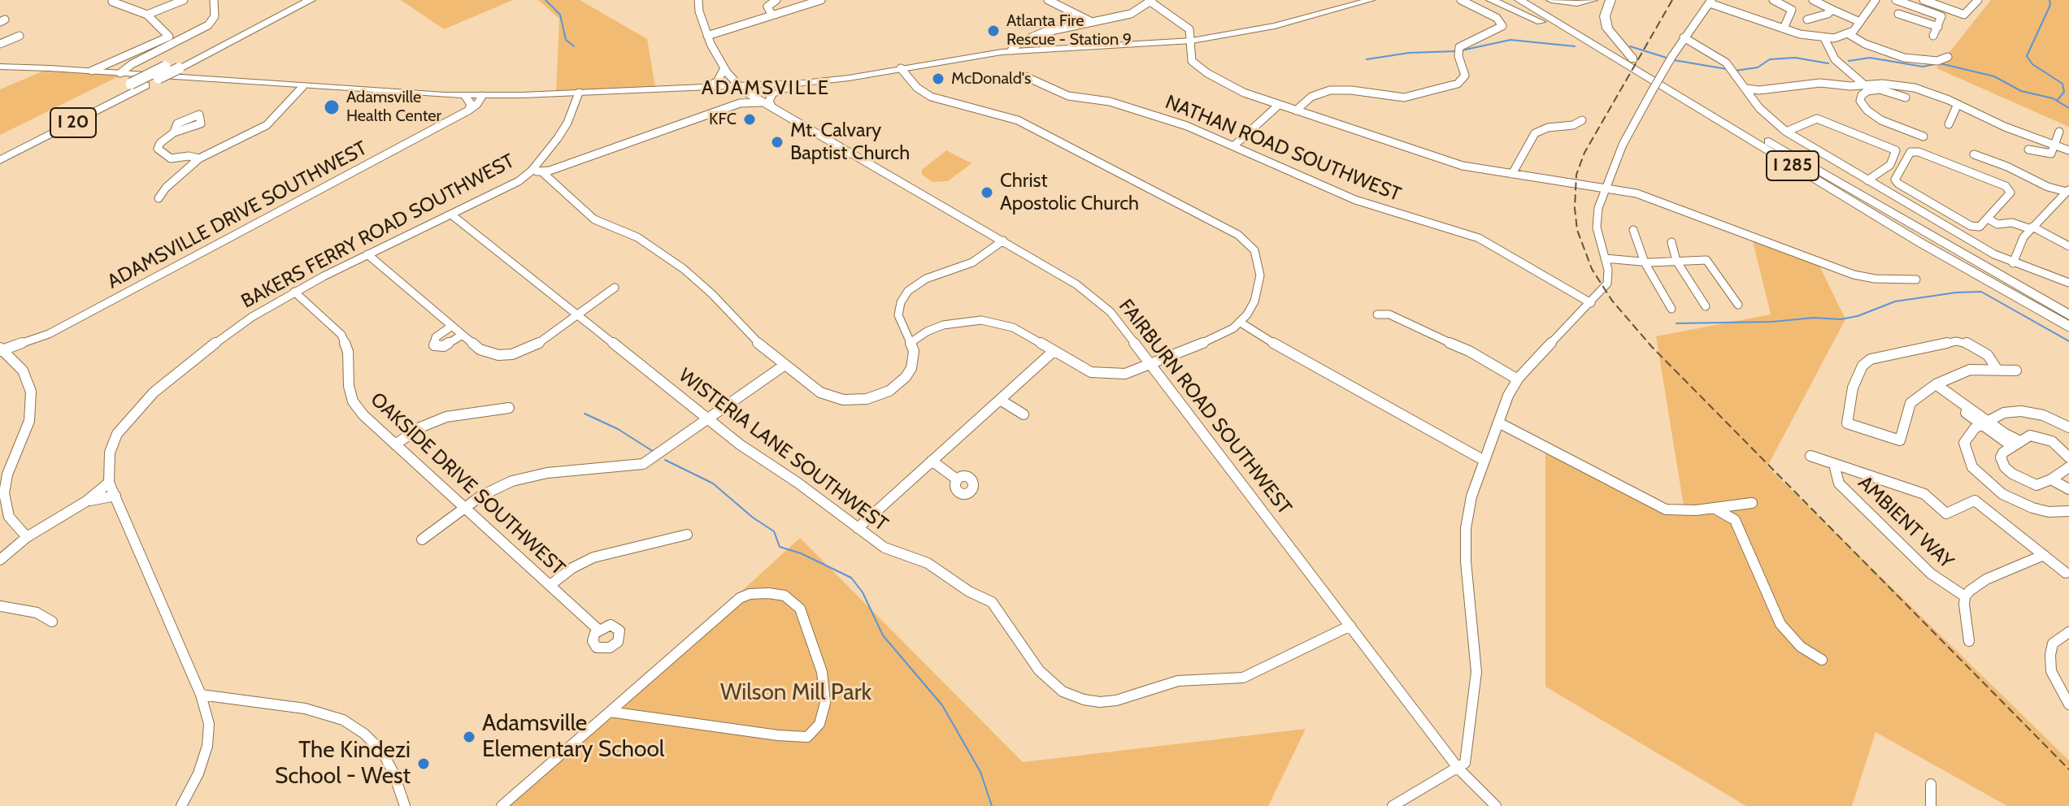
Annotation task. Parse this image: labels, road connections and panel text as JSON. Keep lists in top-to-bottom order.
{
  "streets": {
    "highway": ["I 20", "I 285"],
    "street": [
      "NATHAN ROAD SOUTHWEST",
      "ADAMSVILLE DRIVE SOUTHWEST",
      "BAKERS FERRY ROAD SOUTHWEST",
      "FAIRBURN ROAD SOUTHWEST",
      "WISTERIA LANE SOUTHWEST",
      "OAKSIDE DRIVE SOUTHWEST",
      "AMBIENT WAY"
    ]
  },
  "crossings": [
    ["BAKERS FERRY ROAD SOUTHWEST", "FAIRBURN ROAD SOUTHWEST"],
    ["BAKERS FERRY ROAD SOUTHWEST", "WISTERIA LANE SOUTHWEST"],
    ["BAKERS FERRY ROAD SOUTHWEST", "OAKSIDE DRIVE SOUTHWEST"],
    ["FAIRBURN ROAD SOUTHWEST", "WISTERIA LANE SOUTHWEST"]
  ],
  "districts": ["ADAMSVILLE"],
  "parks": ["Wilson Mill Park"],
  "places": [
    "Atlanta Fire Rescue - Station 9",
    "McDonald's",
    "Adamsville Health Center",
    "KFC",
    "Mt. Calvary Baptist Church",
    "Christ Apostolic Church",
    "Adamsville Elementary School",
    "The Kindezi School - West"
  ]
}
